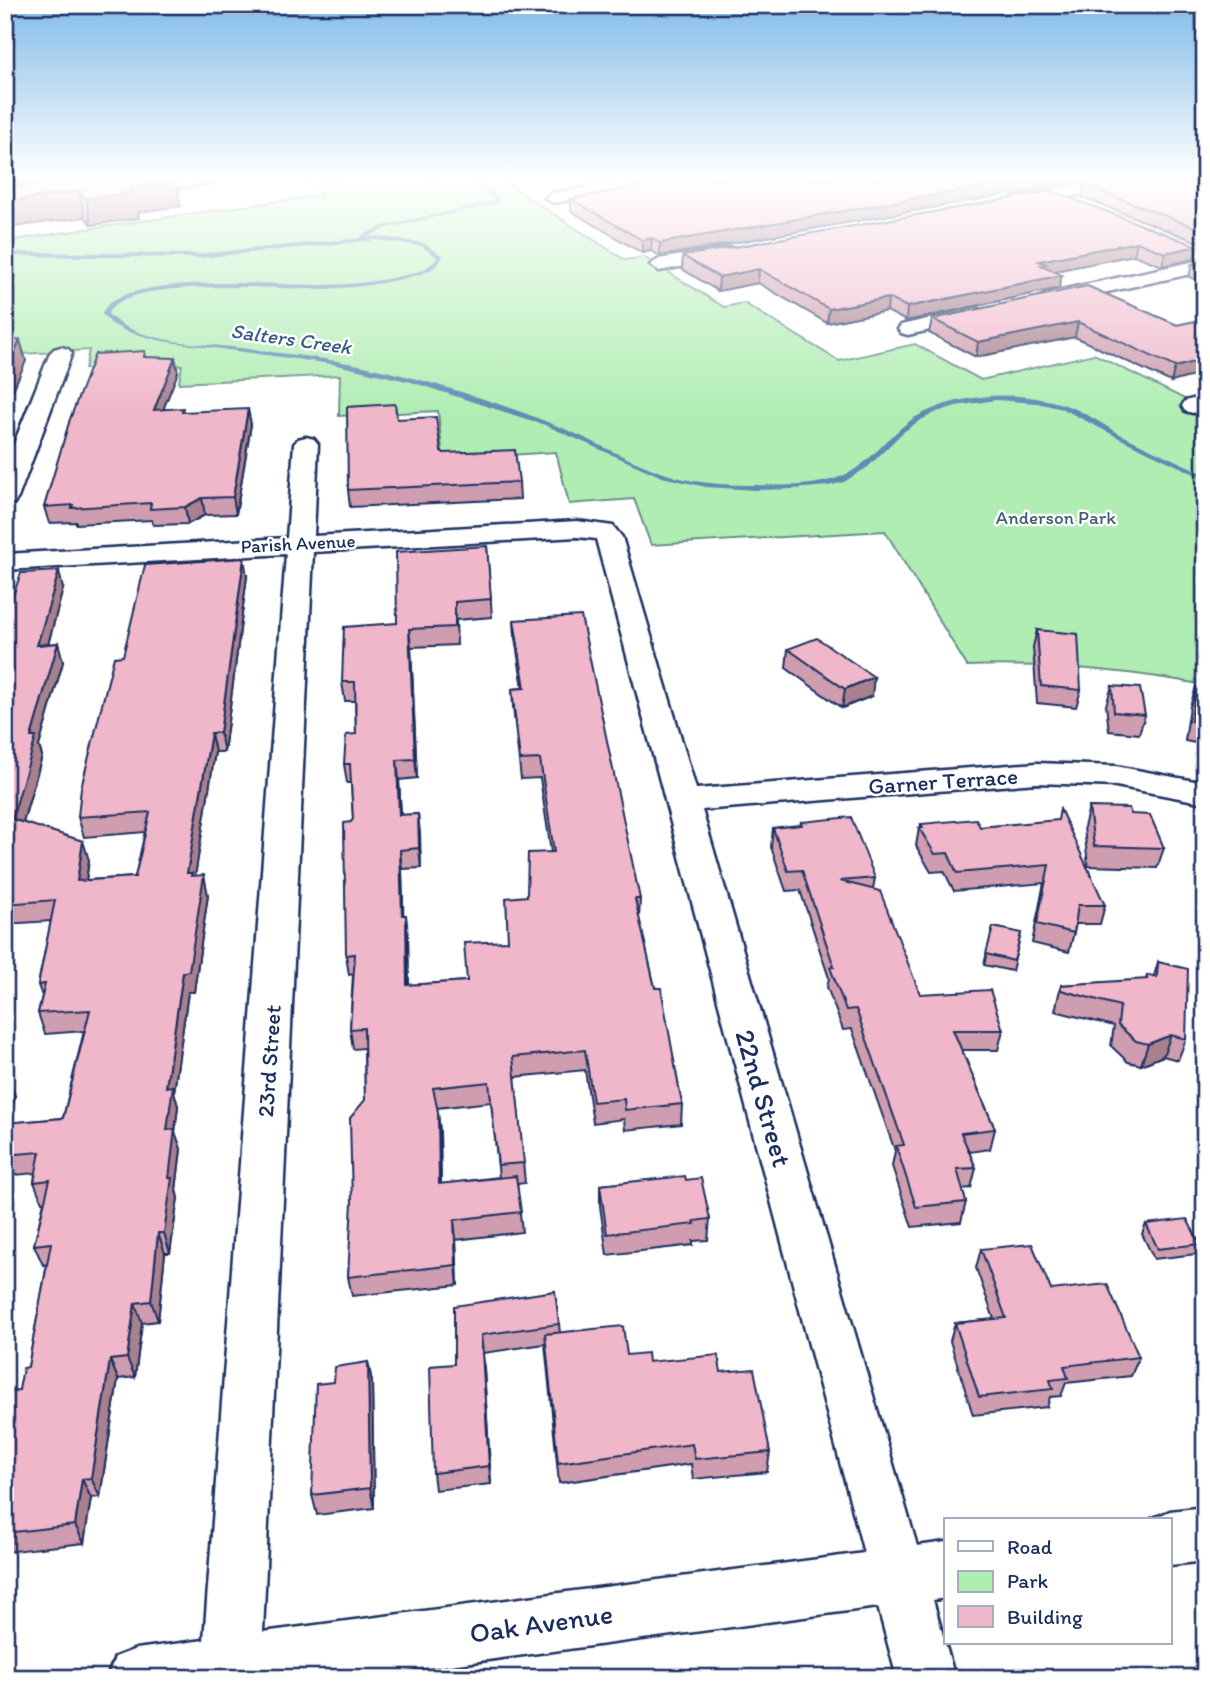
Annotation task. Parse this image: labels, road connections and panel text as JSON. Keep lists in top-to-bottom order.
{
  "streets": {
    "street": [
      "Parish Avenue",
      "Garner Terrace",
      "23rd Street",
      "22nd Street",
      "Oak Avenue"
    ]
  },
  "crossings": [
    ["Parish Avenue", "23rd Street"],
    ["Parish Avenue", "22nd Street"],
    ["Garner Terrace", "22nd Street"],
    ["23rd Street", "Oak Avenue"],
    ["22nd Street", "Oak Avenue"]
  ],
  "water": ["Salters Creek"],
  "parks": ["Anderson Park"],
  "legend": ["Road", "Park", "Building"]
}
